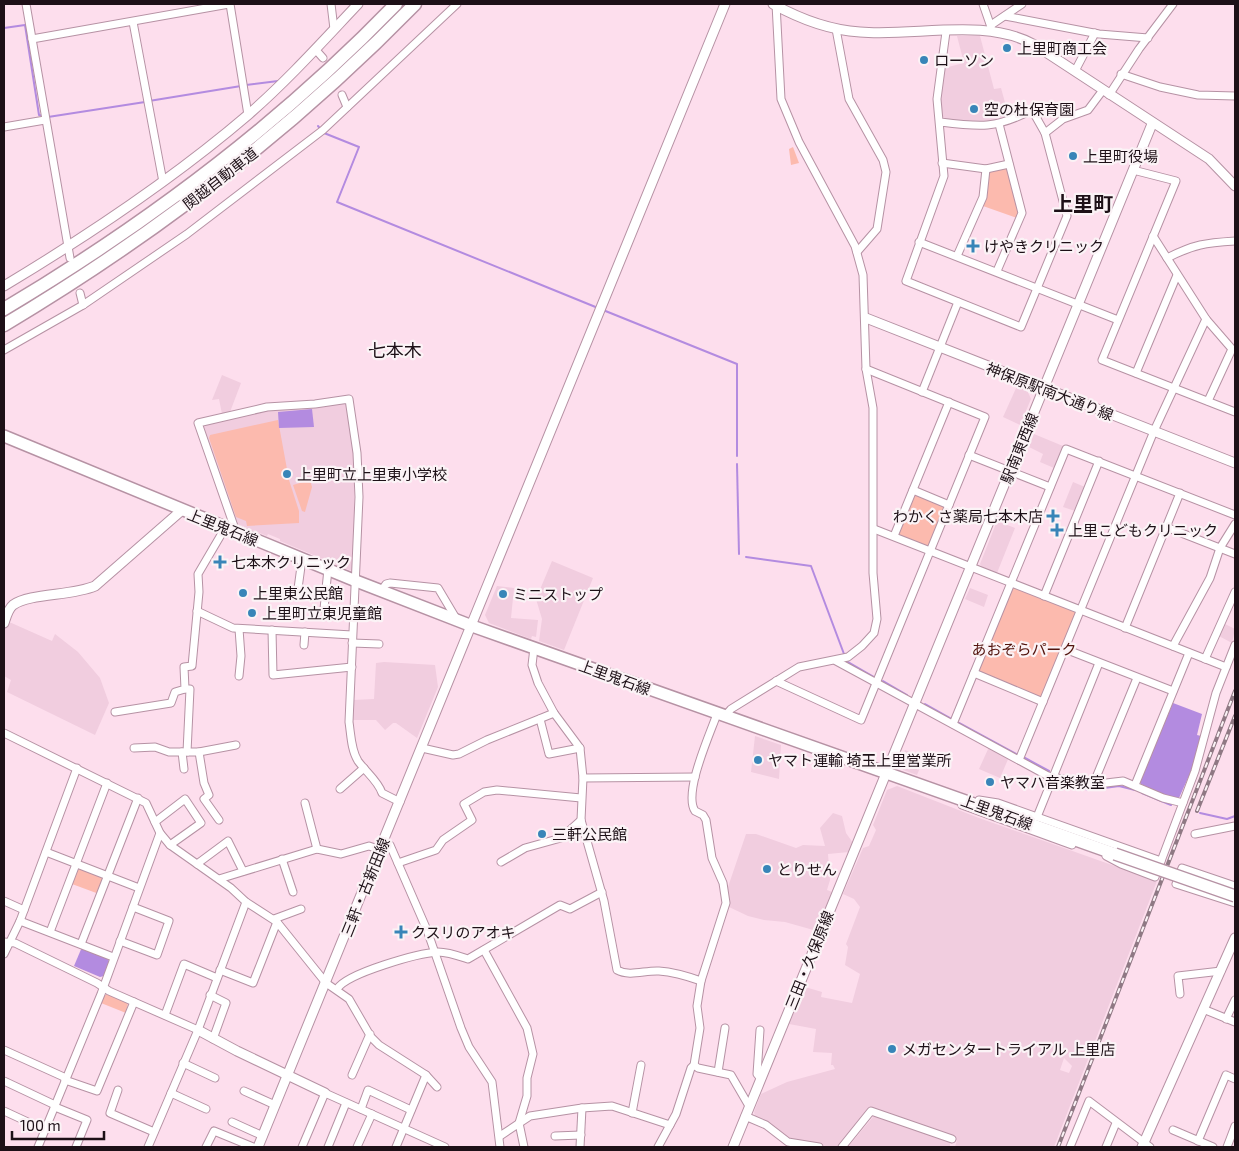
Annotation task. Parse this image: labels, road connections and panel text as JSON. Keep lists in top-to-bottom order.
{
  "streets": {
    "highway": ["関越自動車道"],
    "main road": ["上里鬼石線"],
    "street": [
      "神保原駅南大通り線",
      "駅南東西線",
      "三軒・古新田線",
      "三田・久保原線"
    ]
  },
  "crossings": [
    ["神保原駅南大通り線", "駅南東西線"],
    ["駅南東西線", "上里鬼石線"],
    ["駅南東西線", "三田・久保原線"],
    ["上里鬼石線", "三軒・古新田線"],
    ["上里鬼石線", "三田・久保原線"]
  ],
  "districts": ["上里町", "七本木"],
  "parks": ["あおぞらパーク"],
  "places": {
    "other": [
      "上里町商工会",
      "ローソン",
      "空の杜保育園",
      "上里町役場",
      "上里町立上里東小学校",
      "上里東公民館",
      "ミニストップ",
      "上里町立東児童館",
      "ヤマト運輸 埼玉上里営業所",
      "ヤマハ音楽教室",
      "三軒公民館",
      "とりせん",
      "メガセンタートライアル 上里店"
    ],
    "health": [
      "けやきクリニック",
      "わかくさ薬局七本木店",
      "上里こどもクリニック",
      "七本木クリニック",
      "クスリのアオキ"
    ]
  },
  "scale_bar": "100 m"
}
